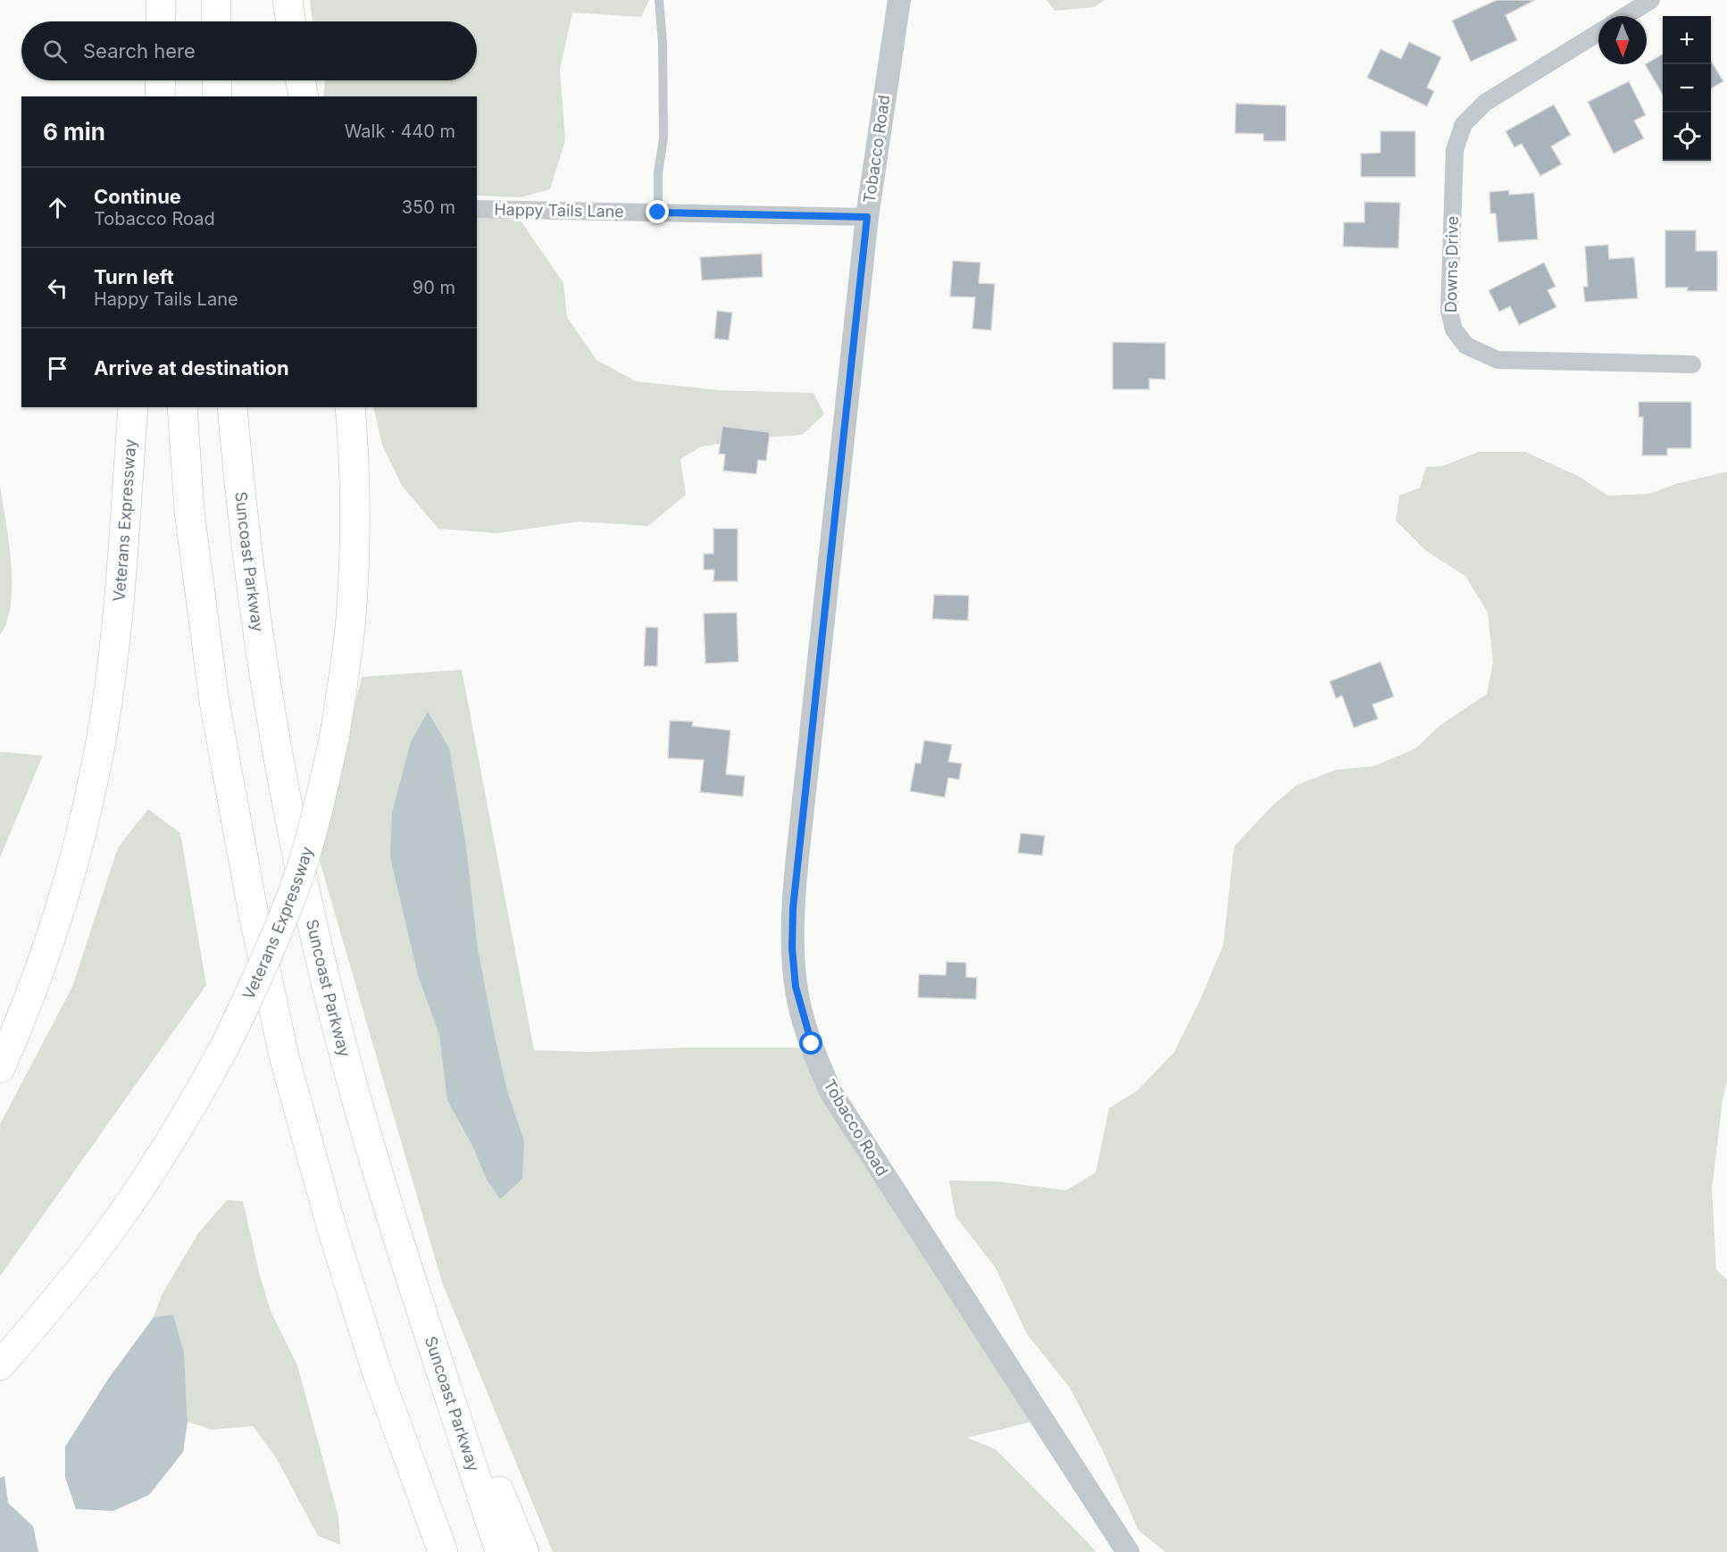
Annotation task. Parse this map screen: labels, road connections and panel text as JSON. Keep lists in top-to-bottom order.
{
  "streets": {
    "highway": ["Veterans Expressway", "Suncoast Parkway"],
    "street": ["Tobacco Road", "Happy Tails Lane", "Downs Drive"]
  },
  "crossings": [
    ["Tobacco Road", "Happy Tails Lane"]
  ],
  "north": "bottom",
  "page": {
    "map_buttons": ["+", "−"],
    "search": "Search here",
    "heading": ["6 min", "Walk · 440 m"],
    "list": [
      ["Continue", "Tobacco Road", "350 m"],
      ["Turn left", "Happy Tails Lane", "90 m"],
      "Arrive at destination"
    ]
  }
}
